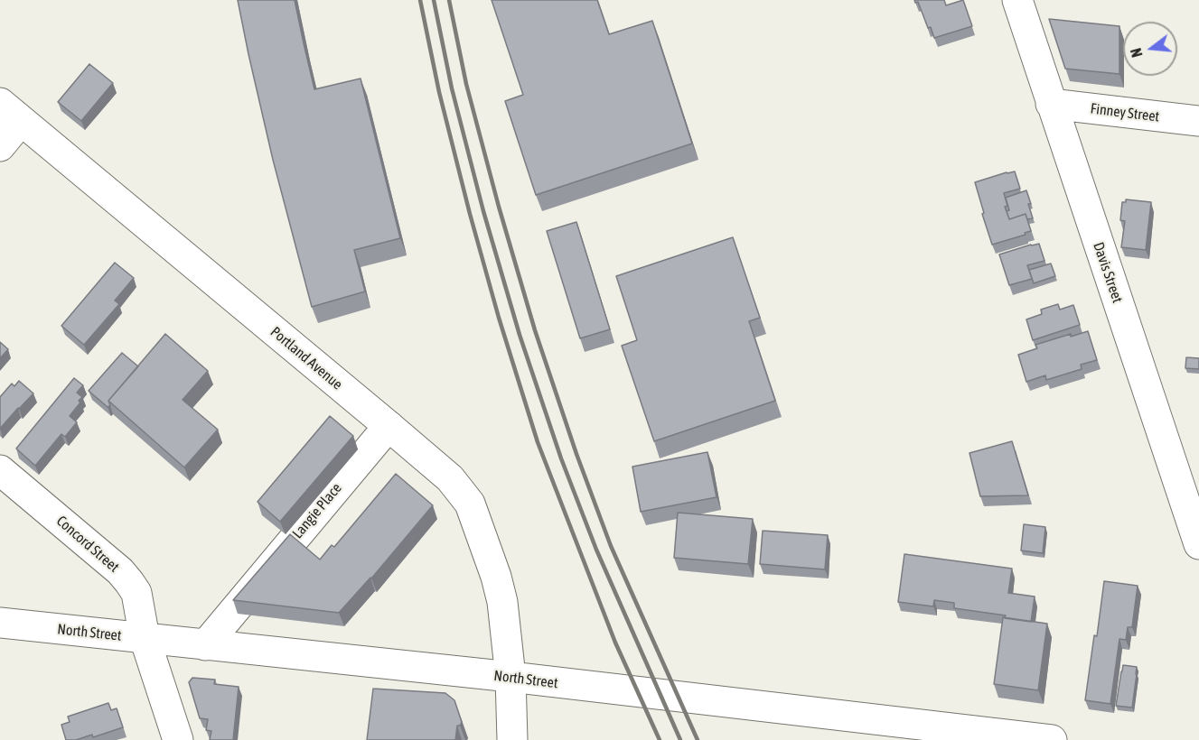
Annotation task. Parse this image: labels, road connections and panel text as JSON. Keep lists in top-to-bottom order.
{
  "streets": {
    "street": [
      "Finney Street",
      "Davis Street",
      "Portland Avenue",
      "Langie Place",
      "Concord Street",
      "North Street"
    ]
  },
  "crossings": [
    ["Finney Street", "Davis Street"],
    ["Portland Avenue", "Langie Place"],
    ["Portland Avenue", "North Street"],
    ["Langie Place", "North Street"],
    ["Concord Street", "North Street"]
  ],
  "north": "left"
}
